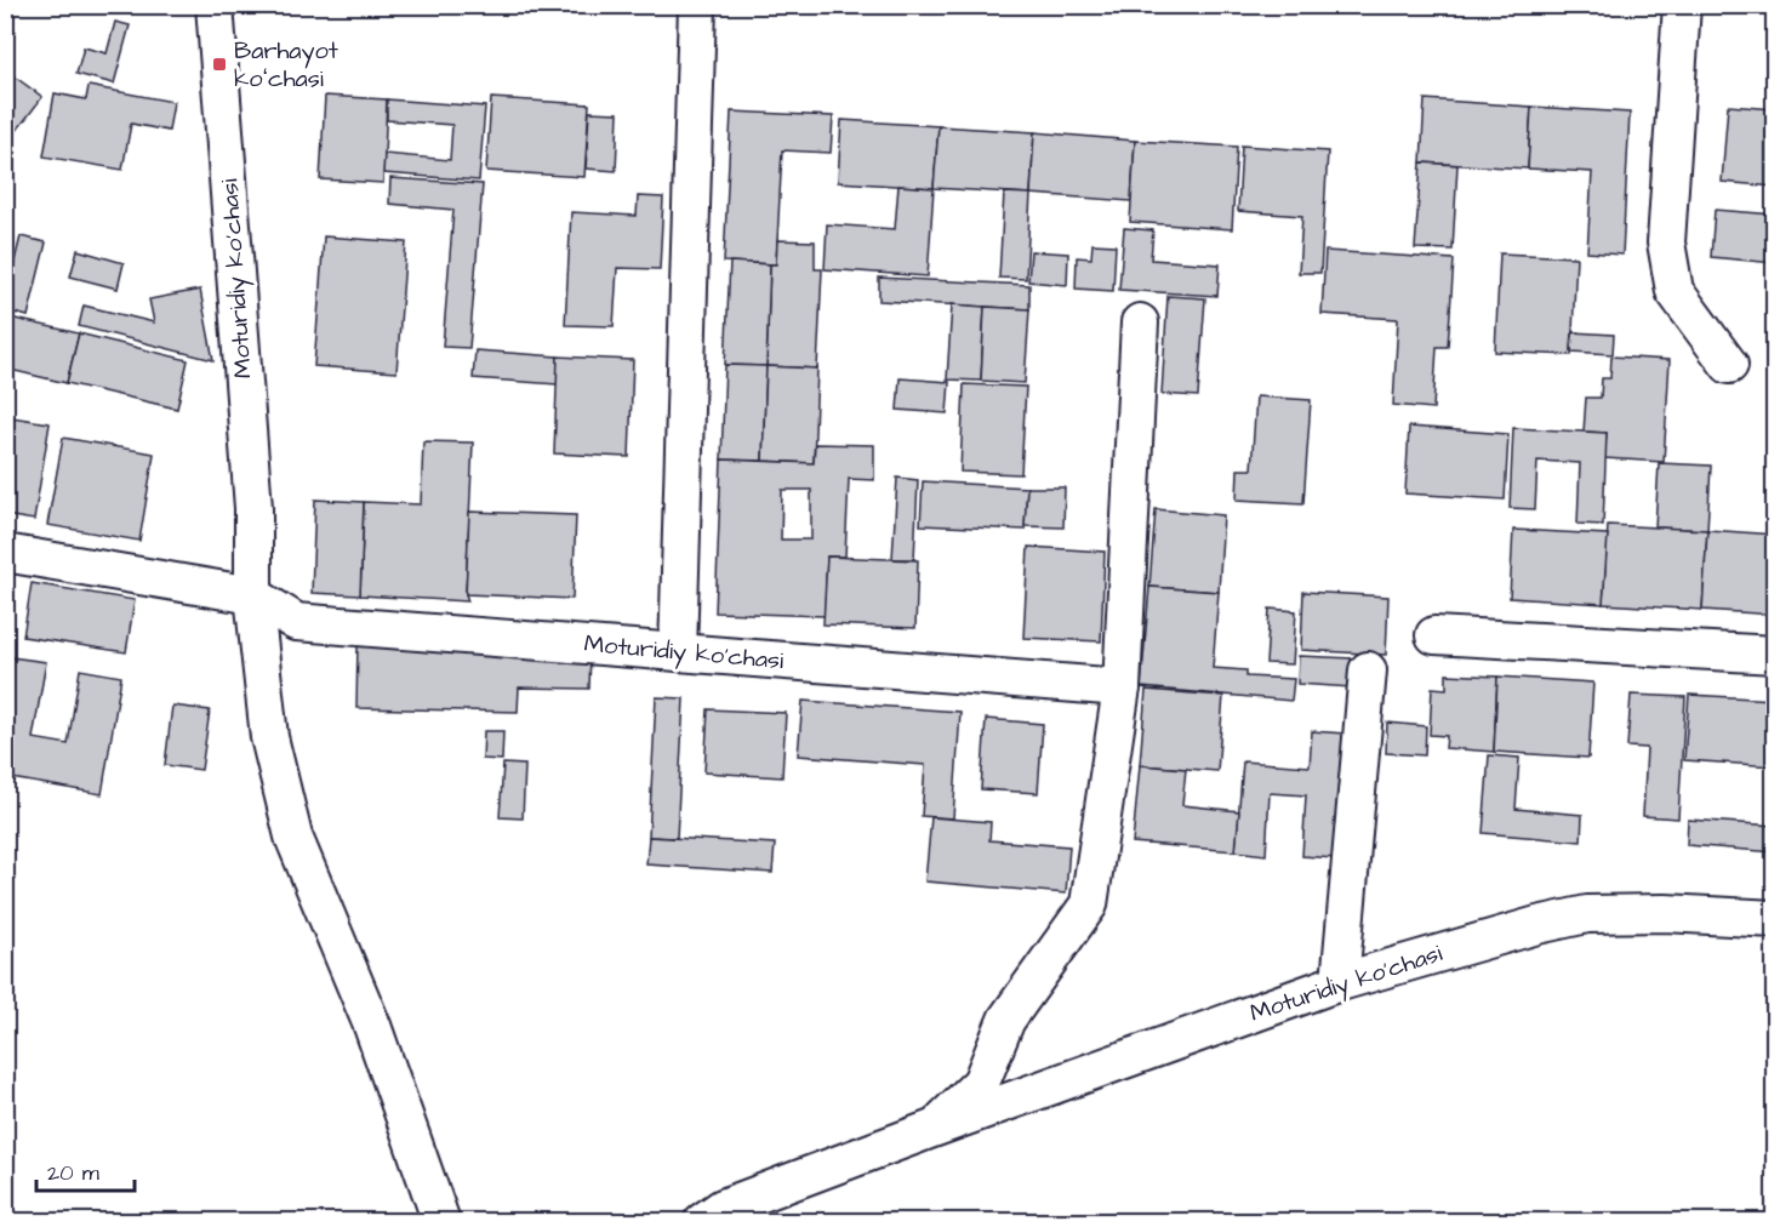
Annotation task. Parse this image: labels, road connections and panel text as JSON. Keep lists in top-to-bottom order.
{
  "streets": {
    "street": ["Moturidiy ko'chasi"]
  },
  "places": {
    "transit": ["Barhayot koʻchasi"]
  },
  "scale_bar": "20 m"
}
